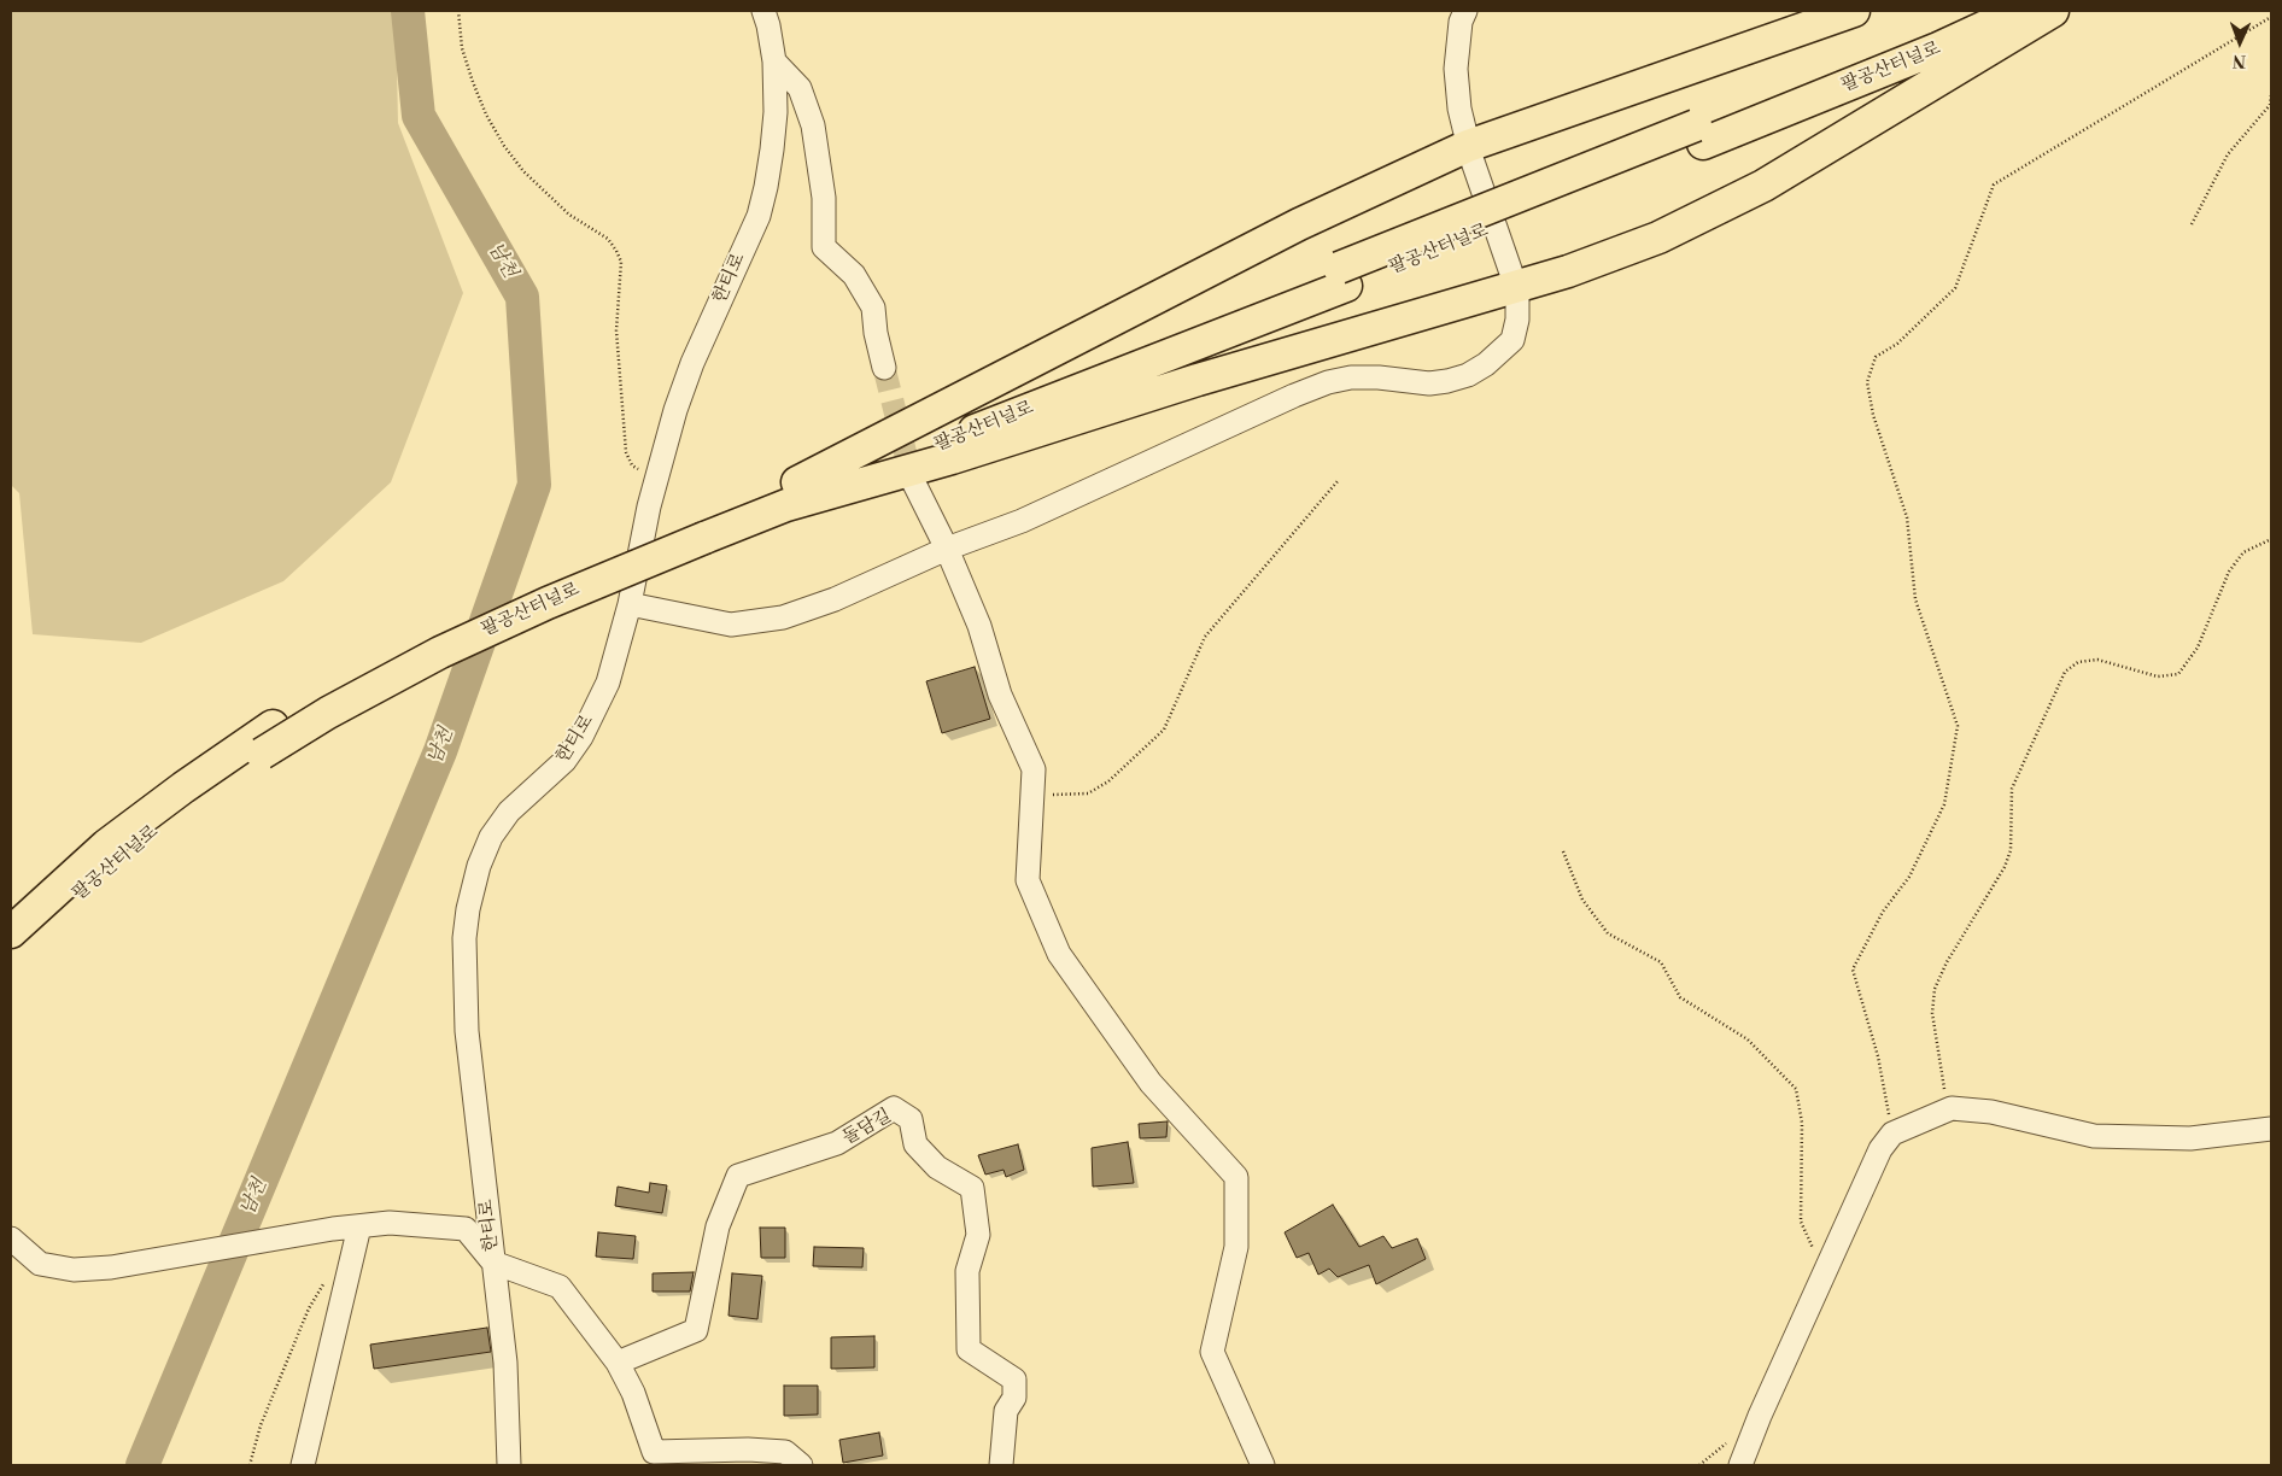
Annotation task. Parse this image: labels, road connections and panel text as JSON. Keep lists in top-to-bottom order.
{
  "streets": {
    "highway": ["팔공산터널로"],
    "street": ["한티로", "돌담길"]
  },
  "water": ["남천"],
  "north": "bottom"
}
